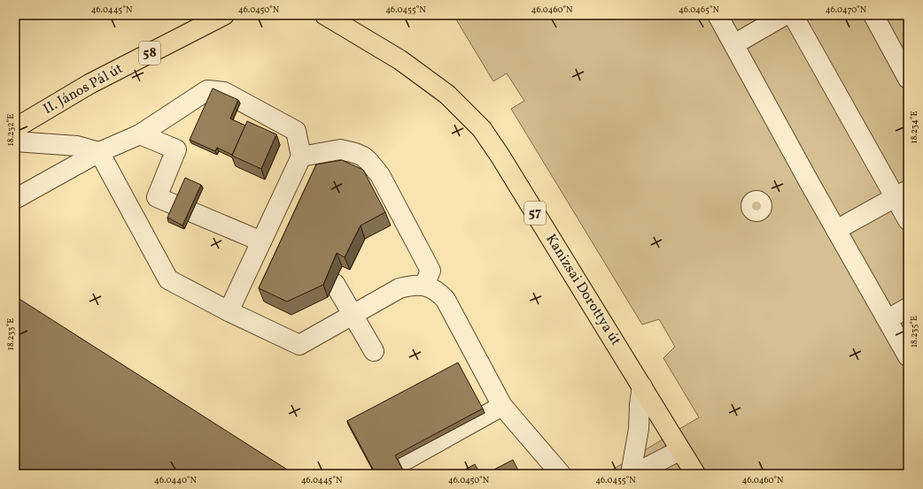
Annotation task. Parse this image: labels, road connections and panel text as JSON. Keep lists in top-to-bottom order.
{
  "streets": {
    "main road": [
      "58",
      "II. János Pál út",
      "57",
      "Kanizsai Dorottya út"
    ]
  },
  "coordinates": [
    "46.0445°N",
    "46.0450°N",
    "46.0455°N",
    "46.0460°N",
    "46.0465°N",
    "46.0470°N",
    "18.234°E",
    "18.232°E",
    "18.235°E",
    "18.233°E",
    "46.0440°N"
  ]
}
